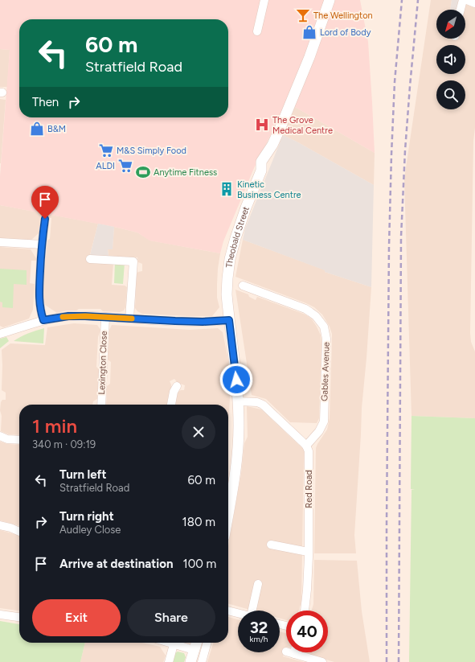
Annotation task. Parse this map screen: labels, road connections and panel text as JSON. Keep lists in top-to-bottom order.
{
  "streets": {
    "street": [
      "Theobald Street",
      "Lexington Close",
      "Gables Avenue",
      "Red Road"
    ]
  },
  "crossings": [
    ["Gables Avenue", "Red Road"]
  ],
  "places": {
    "bar": ["The Wellington"],
    "shop": ["Lord of Body", "B&M"],
    "hospital": ["The Grove Medical Centre"],
    "supermarket": ["M&S Simply Food", "ALDI"],
    "sports": ["Anytime Fitness"],
    "building": ["Kinetic Business Centre"]
  },
  "north": "bottom left",
  "page": {
    "turn": ["60 m", "Stratfield Road"],
    "then": "Then",
    "heading": ["1 min", "340 m · 09:19"],
    "list": [
      {
        "name": "Turn left",
        "note": "Stratfield Road",
        "value": "60 m"
      },
      {
        "name": "Turn right",
        "note": "Audley Close",
        "value": "180 m"
      },
      {
        "name": "Arrive at destination",
        "value": "100 m"
      }
    ],
    "buttons": ["Exit", "Share"],
    "speed": "32 km/h",
    "limit": "40"
  }
}
